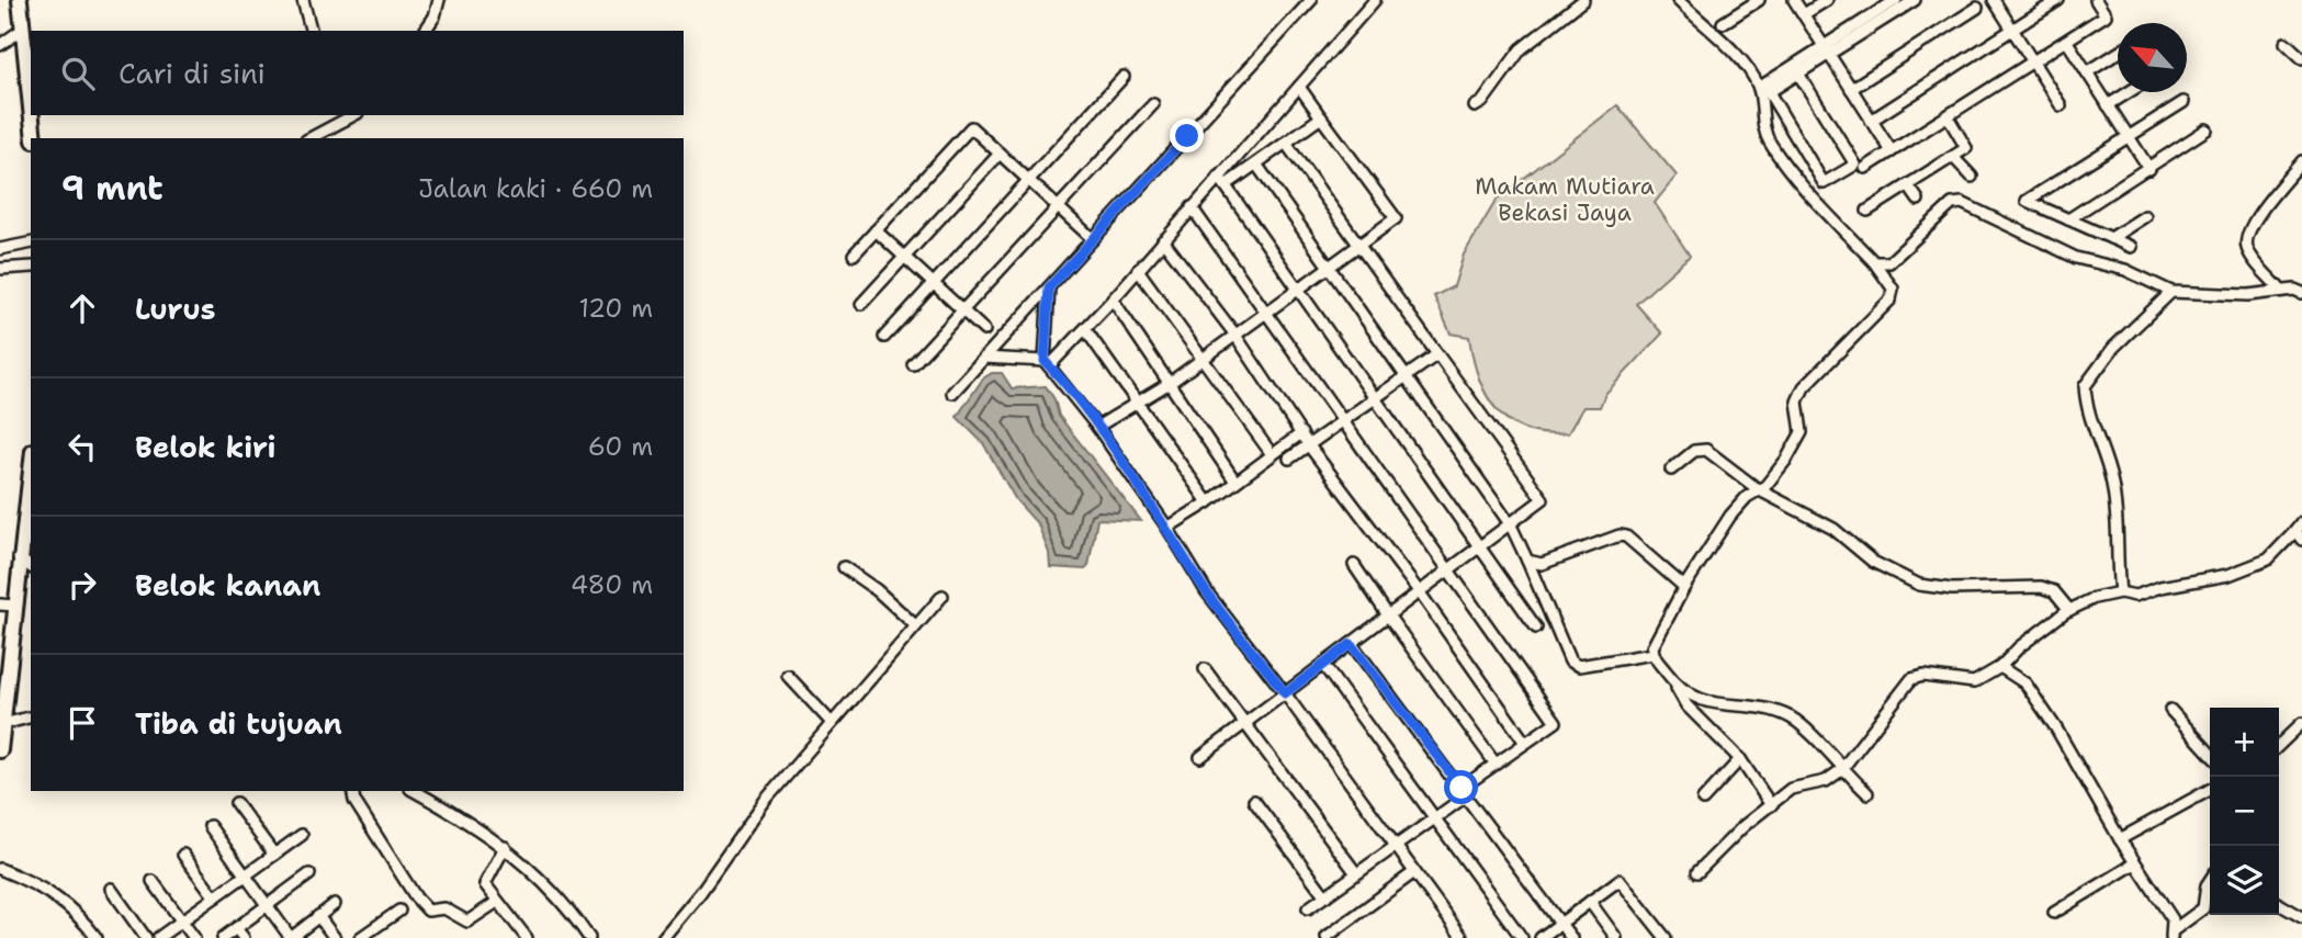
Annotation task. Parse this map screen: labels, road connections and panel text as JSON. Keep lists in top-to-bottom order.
{
  "parks": ["Makam Mutiara Bekasi Jaya"],
  "north": "top left",
  "page": {
    "search": "Cari di sini",
    "heading": ["9 mnt", "Jalan kaki · 660 m"],
    "list": [
      ["Lurus", "120 m"],
      ["Belok kiri", "60 m"],
      ["Belok kanan", "480 m"],
      "Tiba di tujuan"
    ],
    "map_buttons": ["+", "−"]
  }
}
